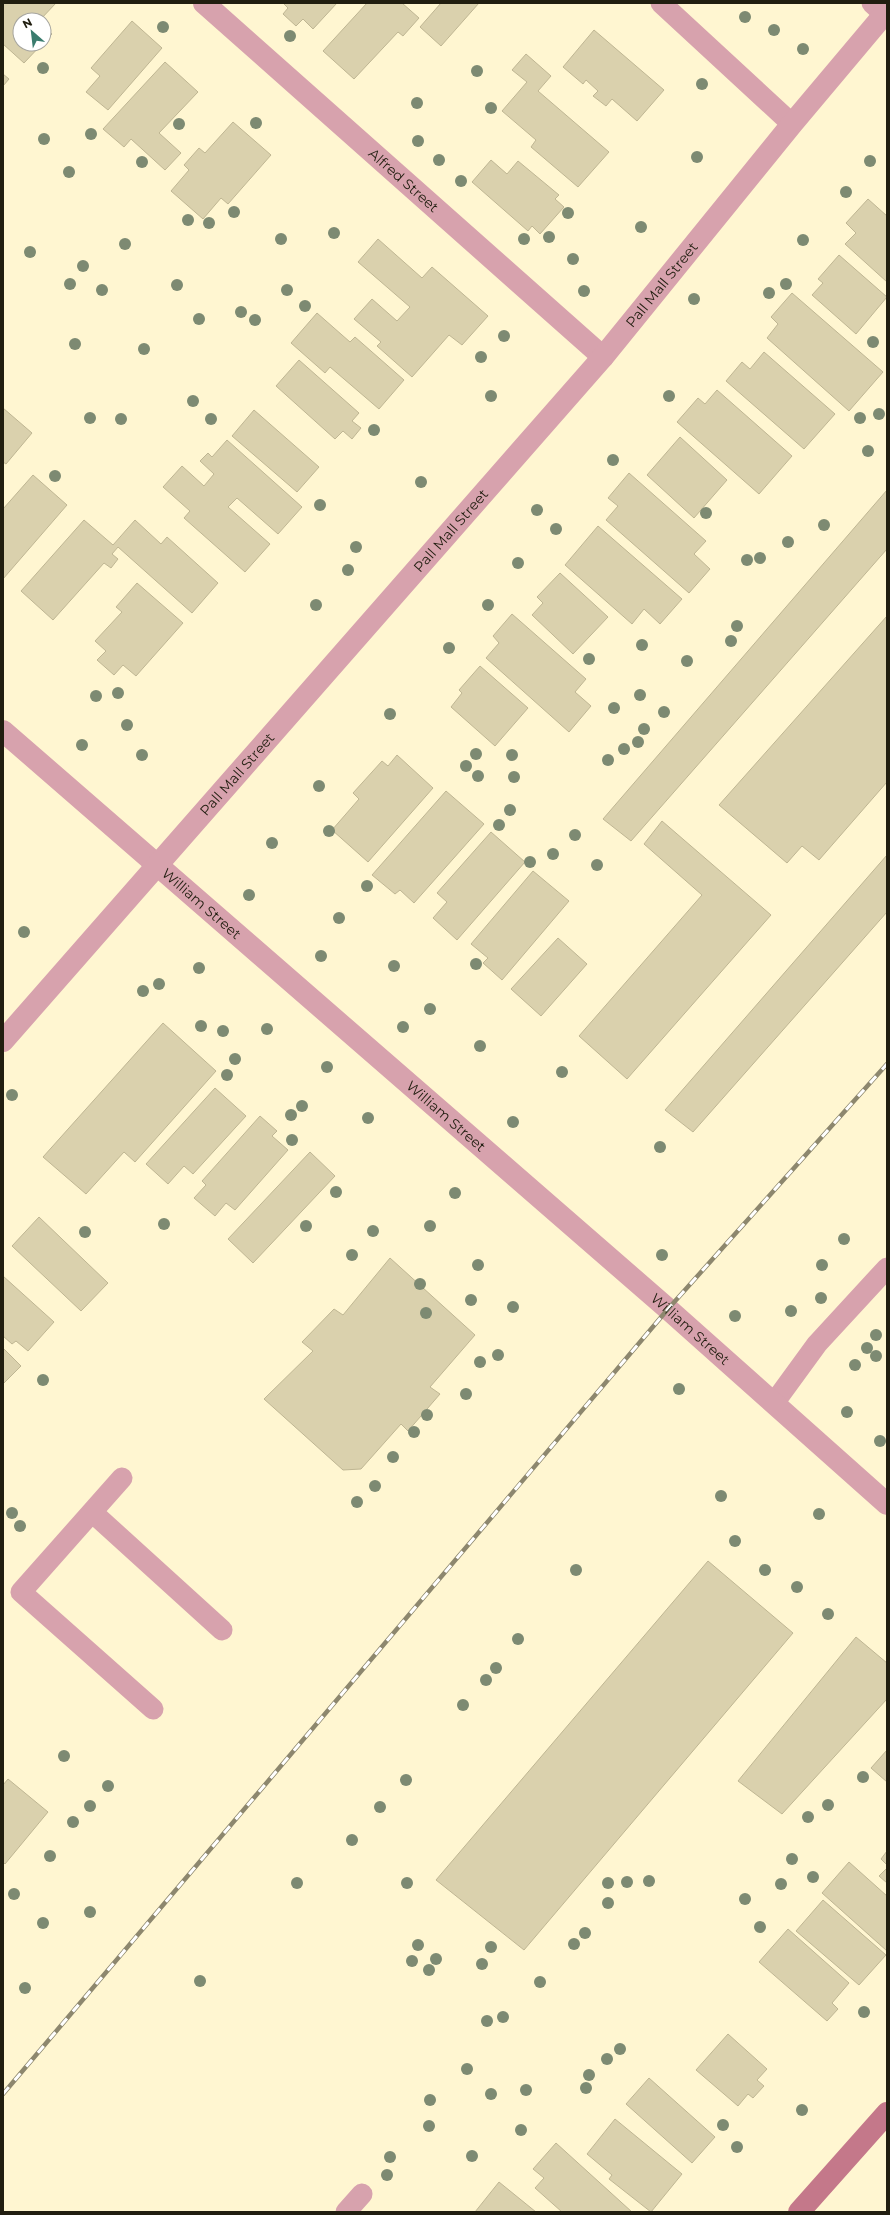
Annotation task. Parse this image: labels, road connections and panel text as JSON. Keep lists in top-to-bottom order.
{
  "streets": {
    "street": ["Alfred Street", "Pall Mall Street", "William Street"]
  },
  "crossings": [
    ["Alfred Street", "Pall Mall Street"],
    ["Pall Mall Street", "William Street"]
  ],
  "north": "top left"
}
